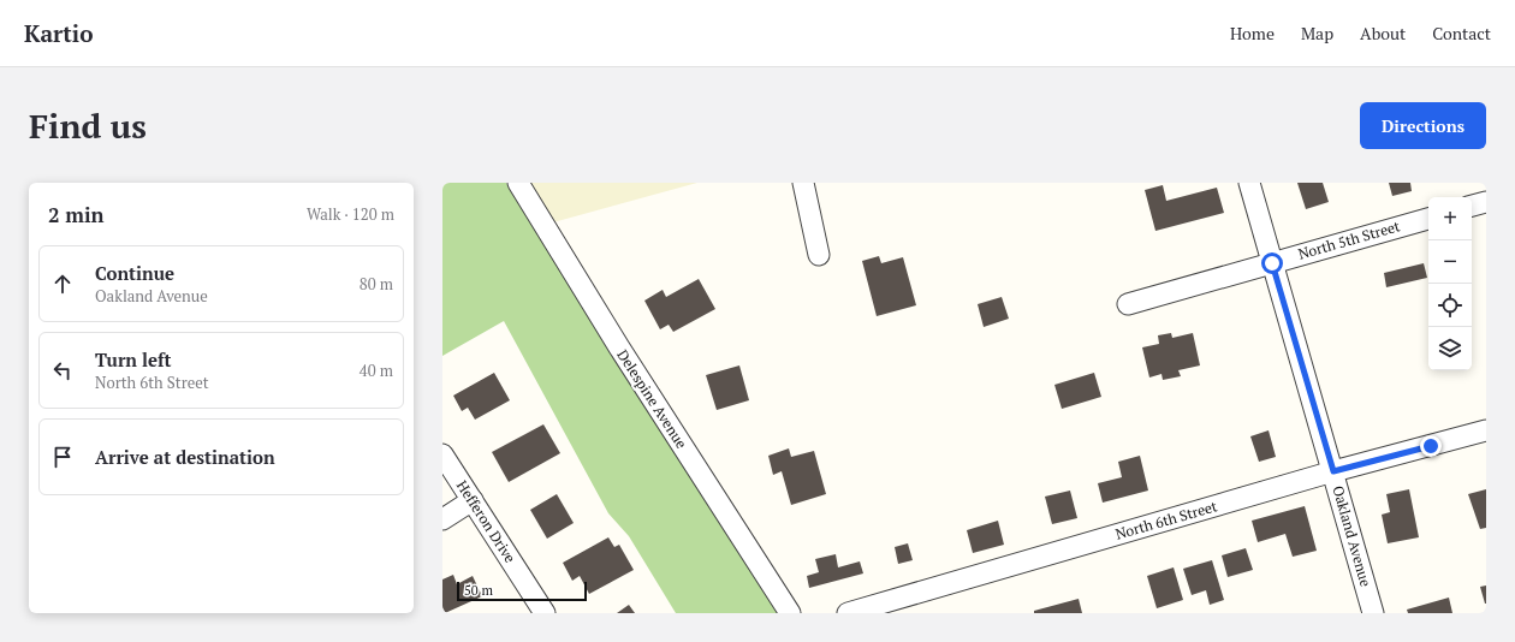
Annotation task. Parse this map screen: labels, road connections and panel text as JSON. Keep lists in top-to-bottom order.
{
  "streets": {
    "street": [
      "North 5th Street",
      "Delespine Avenue",
      "North 6th Street",
      "Hefferon Drive",
      "Oakland Avenue"
    ]
  },
  "crossings": [
    ["North 5th Street", "Oakland Avenue"],
    ["North 6th Street", "Oakland Avenue"]
  ],
  "scale_bar": "50 m",
  "page": {
    "header": "Kartio",
    "nav": [
      "Home",
      "Map",
      "About",
      "Contact"
    ],
    "buttons": "Directions",
    "title": "Find us",
    "heading": ["2 min", "Walk · 120 m"],
    "map_buttons": ["+", "−"],
    "list": [
      ["Continue", "Oakland Avenue", "80 m"],
      ["Turn left", "North 6th Street", "40 m"],
      "Arrive at destination"
    ],
    "scale": "50 m"
  }
}
